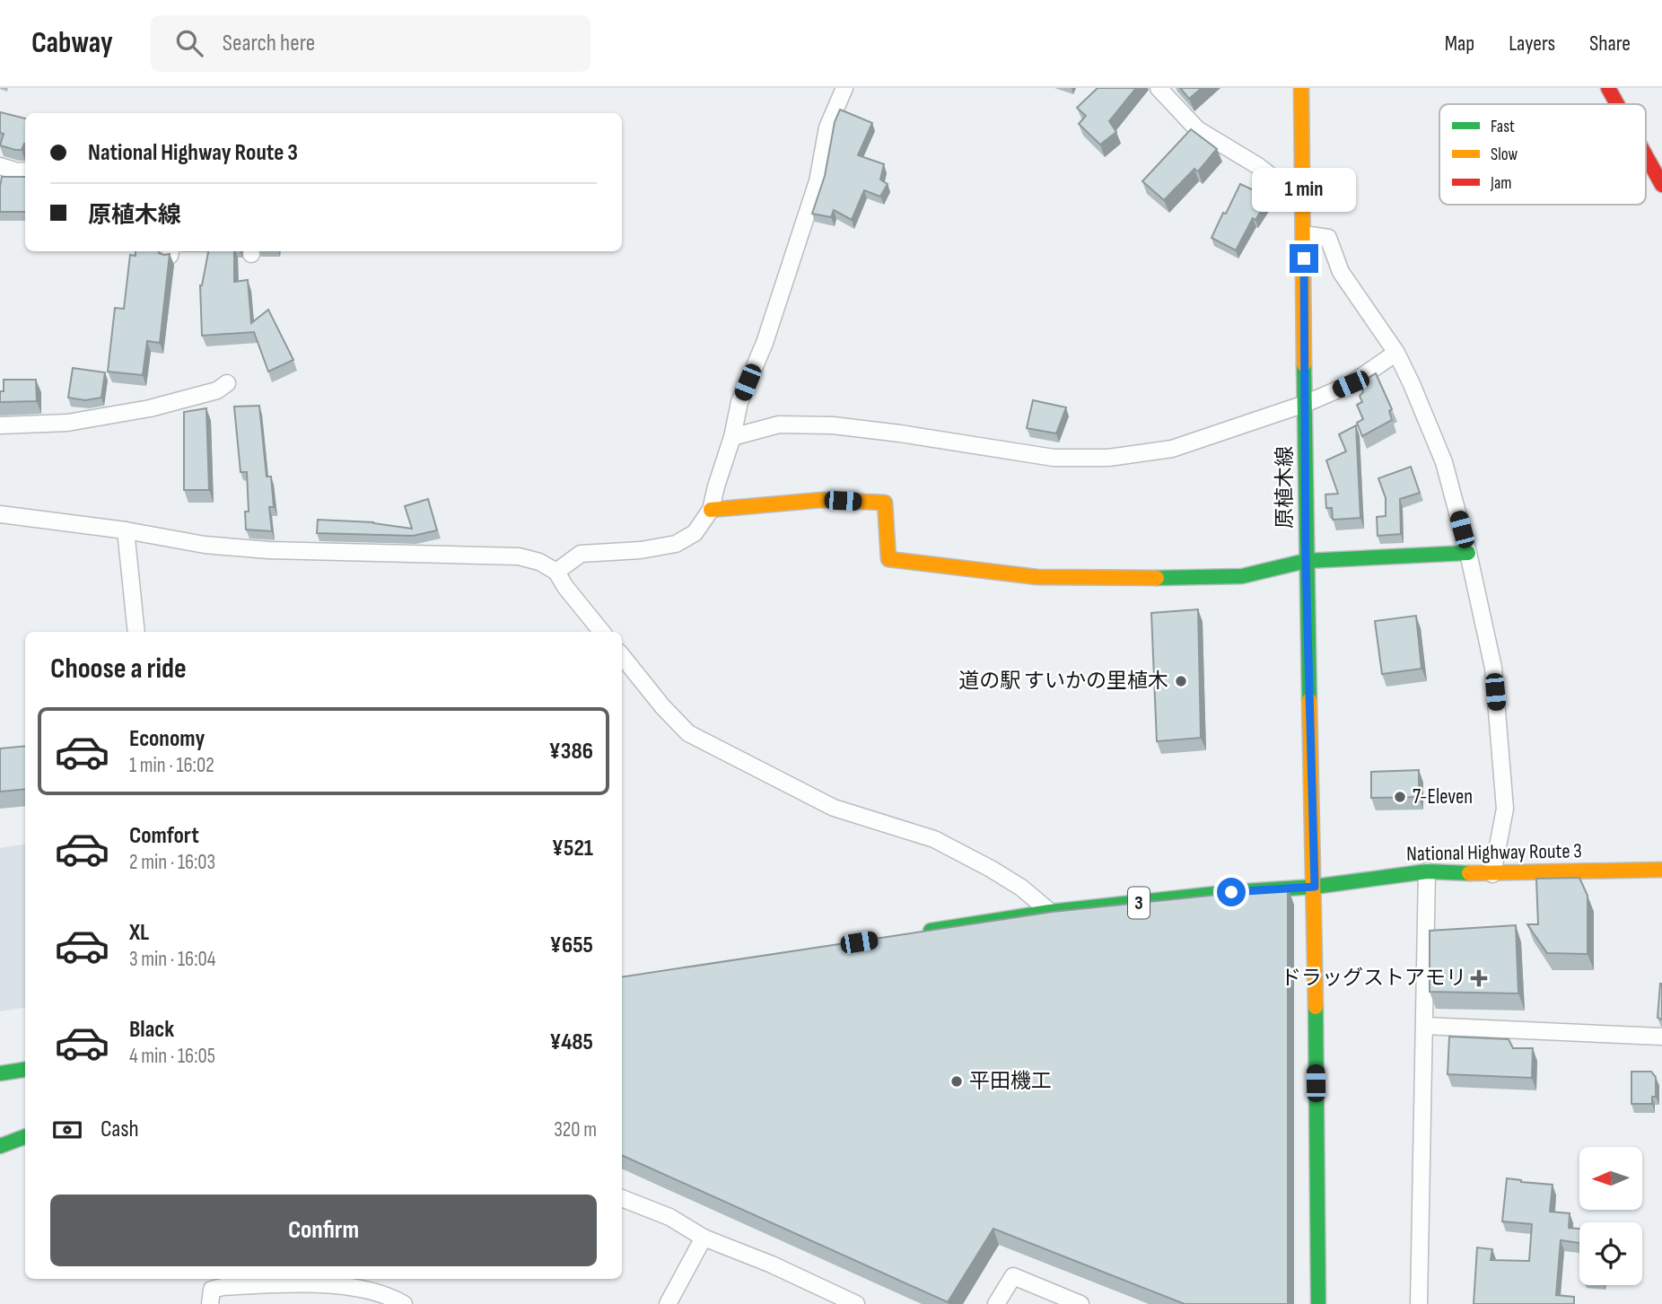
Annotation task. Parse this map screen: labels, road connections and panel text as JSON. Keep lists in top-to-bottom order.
{
  "streets": {
    "main road": ["原植木線", "National Highway Route 3", "3"]
  },
  "crossings": [
    ["原植木線", "National Highway Route 3"]
  ],
  "places": {
    "other": ["道の駅 すいかの里植木", "7-Eleven", "平田機工"],
    "health": ["ドラッグストアモリ"]
  },
  "legend": ["Fast", "Slow", "Jam"],
  "north": "left",
  "page": {
    "header": "Cabway",
    "search": "Search here",
    "nav": ["Map", "Layers", "Share"],
    "banner": ["National Highway Route 3", "原植木線"],
    "bubble": "1 min",
    "heading": "Choose a ride",
    "list": [
      {
        "name": "Economy",
        "note": "1 min · 16:02",
        "value": "¥386"
      },
      {
        "name": "Comfort",
        "note": "2 min · 16:03",
        "value": "¥521"
      },
      {
        "name": "XL",
        "note": "3 min · 16:04",
        "value": "¥655"
      },
      {
        "name": "Black",
        "note": "4 min · 16:05",
        "value": "¥485"
      }
    ],
    "pay": ["Cash", "320 m"],
    "buttons": "Confirm"
  }
}
